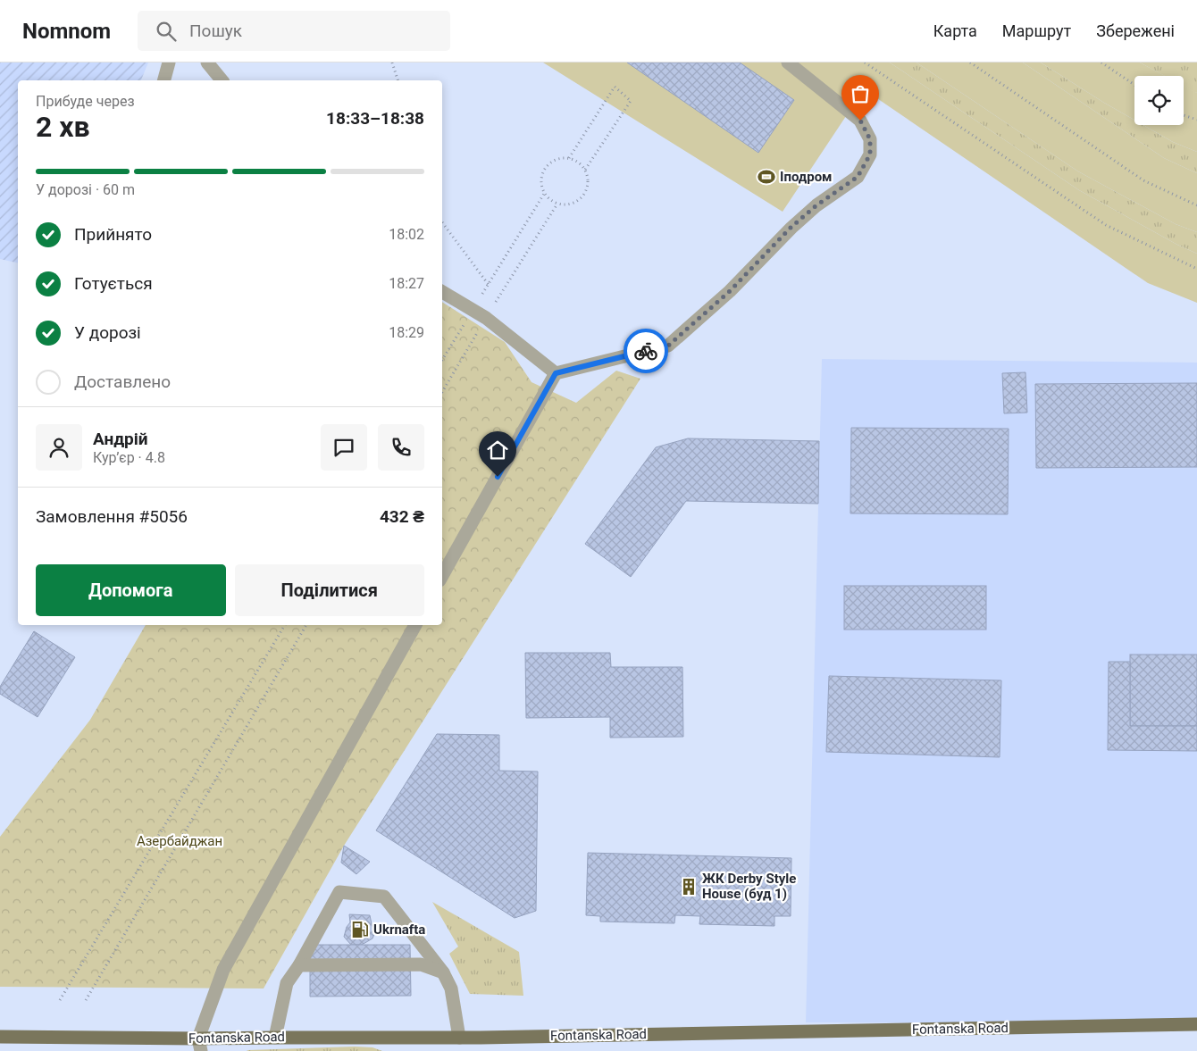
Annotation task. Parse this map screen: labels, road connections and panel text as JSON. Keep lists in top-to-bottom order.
{
  "streets": {
    "main road": ["Fontanska Road"]
  },
  "parks": ["Азербайджан"],
  "places": {
    "sports": ["Іподром"],
    "building": ["ЖК Derby Style House (буд 1)"],
    "fuel station": ["Ukrnafta"]
  },
  "page": {
    "header": "Nomnom",
    "search": "Пошук",
    "nav": ["Карта", "Маршрут", "Збережені"],
    "heading": ["2 хв", "Прибуде через", "18:33–18:38"],
    "panel": [
      "Андрій",
      "Кур’єр · 4.8",
      "Замовлення #5056",
      "432 ₴"
    ],
    "bar": "У дорозі · 60 m",
    "list": [
      ["Прийнято", "18:02"],
      ["Готується", "18:27"],
      ["У дорозі", "18:29"],
      "Доставлено"
    ],
    "buttons": ["Допомога", "Поділитися"]
  }
}
